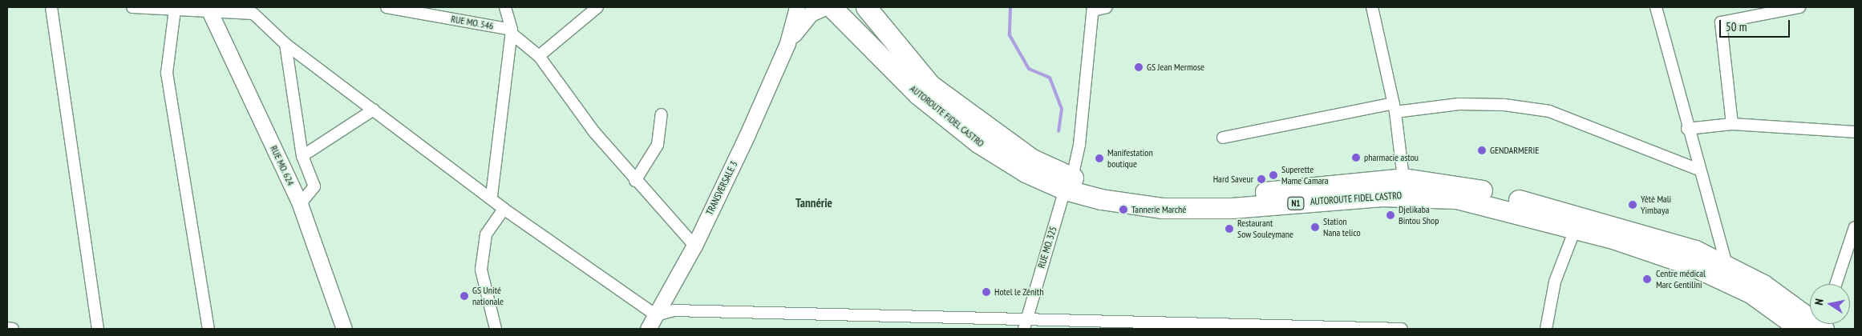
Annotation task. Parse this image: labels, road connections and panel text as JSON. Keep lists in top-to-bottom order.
{
  "streets": {
    "highway": ["AUTOROUTE FIDEL CASTRO", "N1"],
    "main road": ["RUE MO. 624", "TRANSVERSALE 3"],
    "street": ["RUE MO. 546", "RUE MO. 325"]
  },
  "crossings": [
    ["AUTOROUTE FIDEL CASTRO", "RUE MO. 325"]
  ],
  "districts": ["Tannérie"],
  "places": [
    "GS Jean Mermose",
    "GENDARMERIE",
    "pharmacie astou",
    "Manifestation boutique",
    "Superette Mame Camara",
    "Hard Saveur",
    "Yètè Mali Yimbaya",
    "Tannerie Marché",
    "Djelikaba Bintou Shop",
    "Station Nana telico",
    "Restaurant Sow Souleymane",
    "Centre médical Marc Gentilini",
    "Hotel le Zénith",
    "GS Unité nationale"
  ],
  "scale_bar": "50 m",
  "north": "left"
}
